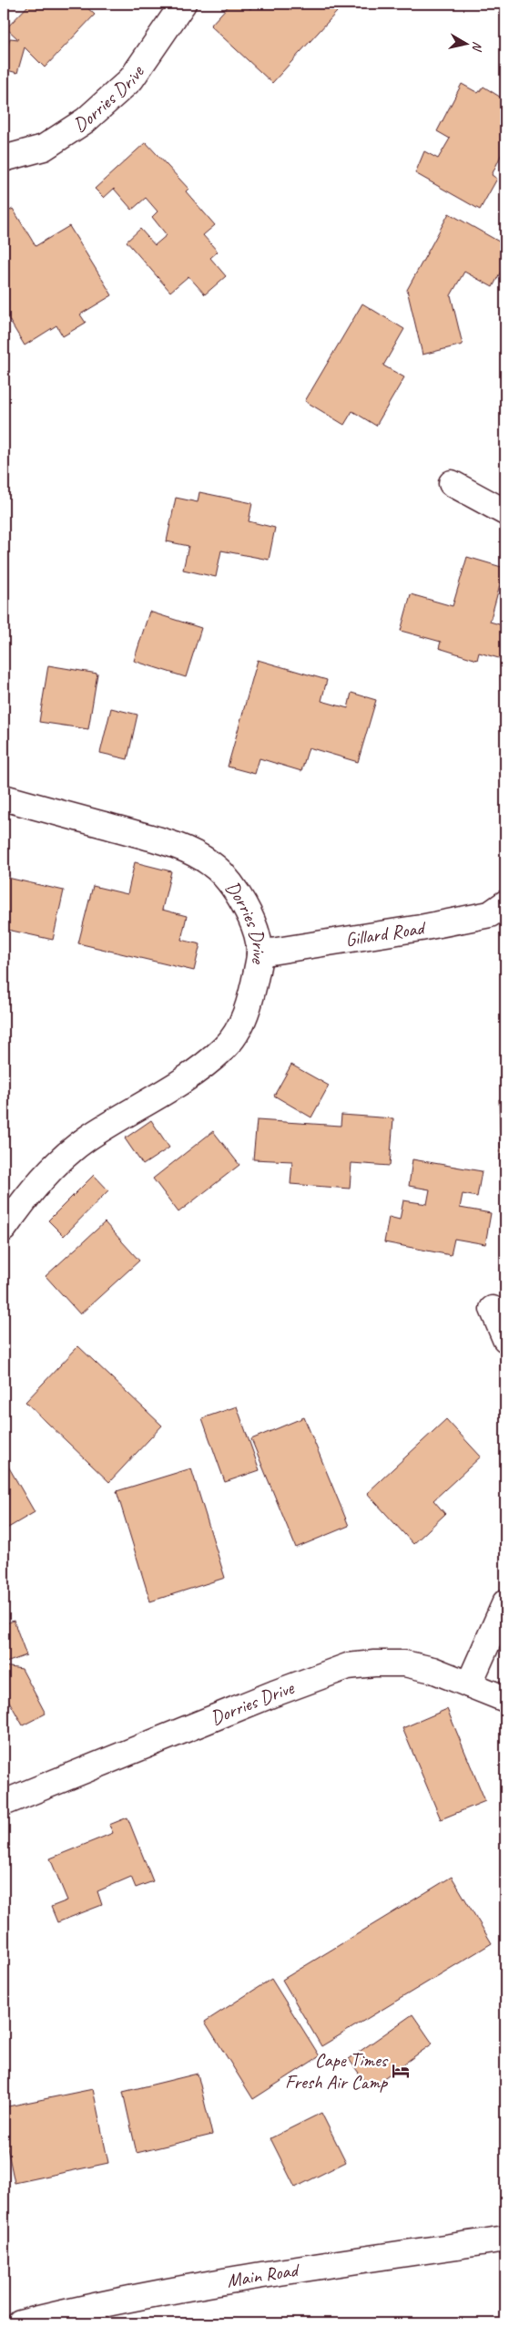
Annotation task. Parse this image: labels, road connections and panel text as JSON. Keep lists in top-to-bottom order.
{
  "streets": {
    "street": ["Dorries Drive", "Gillard Road", "Main Road"]
  },
  "crossings": [
    ["Dorries Drive", "Gillard Road"]
  ],
  "places": {
    "hotel": ["Cape Times Fresh Air Camp"]
  },
  "north": "right"
}
